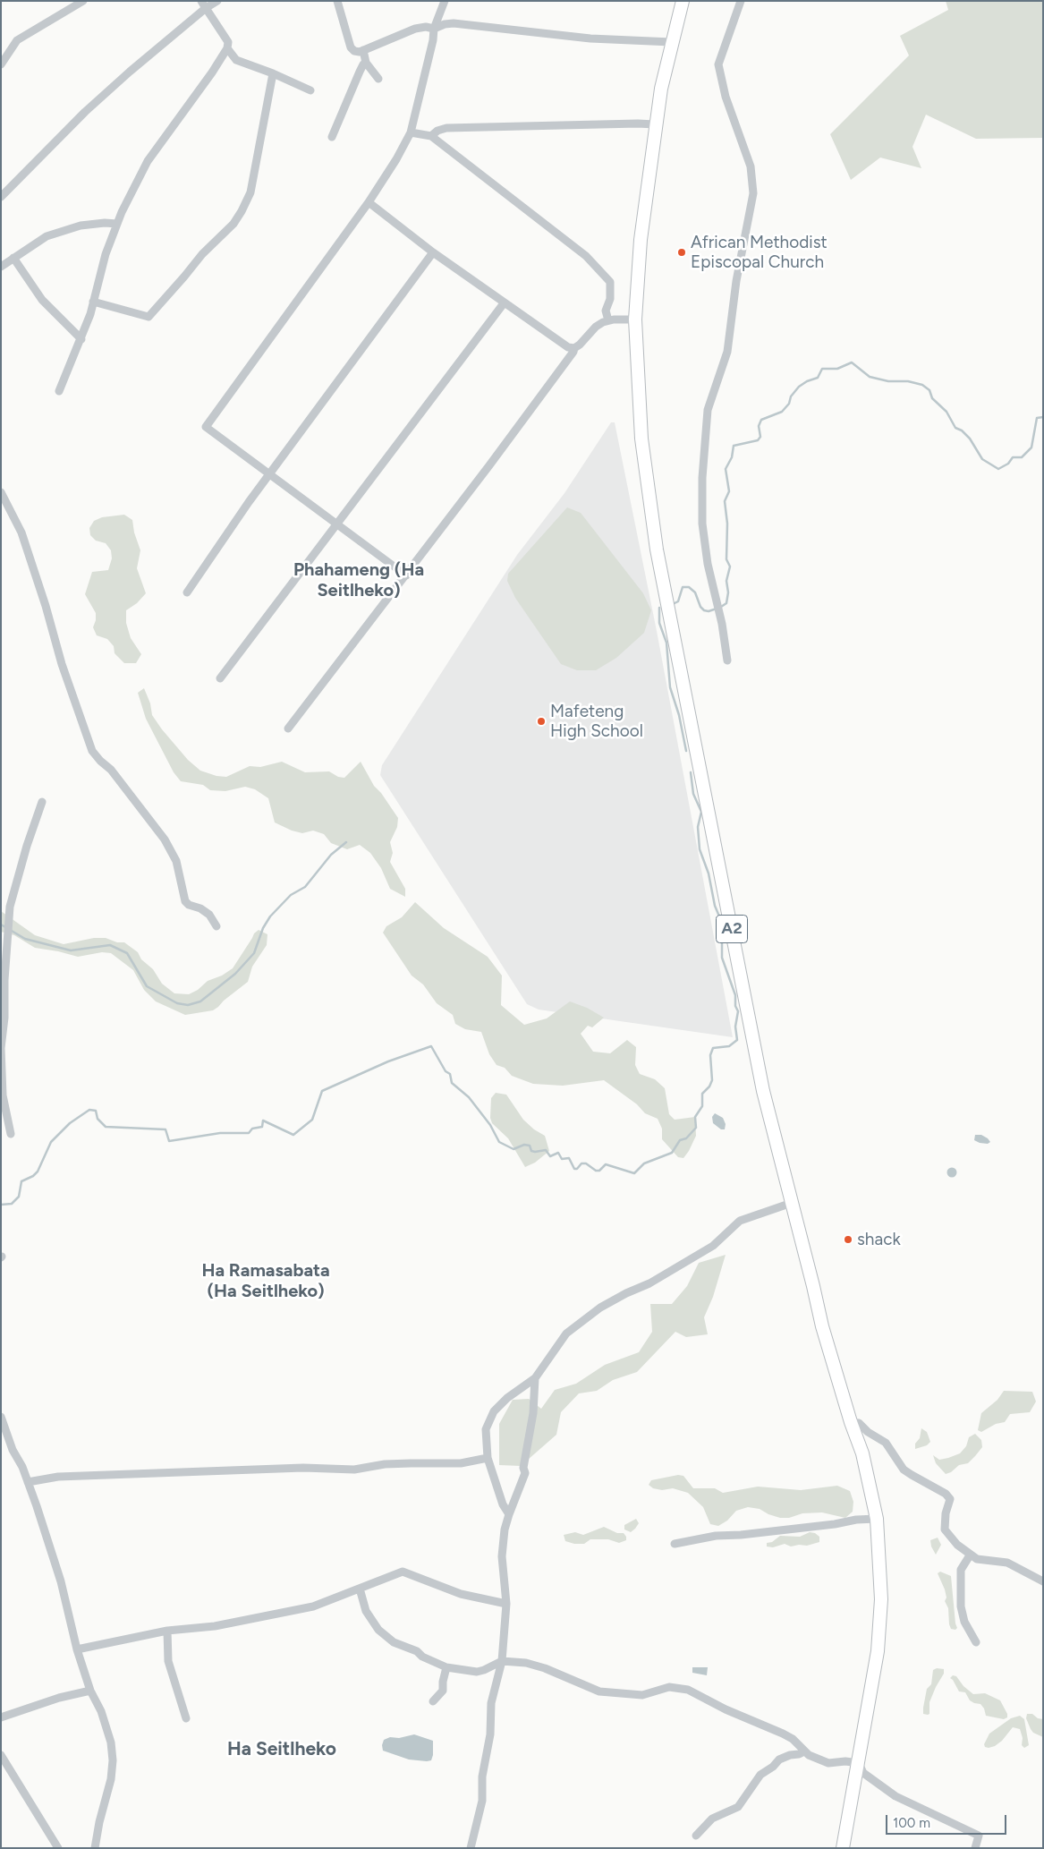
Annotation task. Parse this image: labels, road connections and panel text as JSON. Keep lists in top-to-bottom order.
{
  "streets": {
    "main road": ["A2"]
  },
  "districts": ["Phahameng (Ha Seitlheko)", "Ha Ramasabata (Ha Seitlheko)", "Ha Seitlheko"],
  "places": ["African Methodist Episcopal Church", "Mafeteng High School", "shack"],
  "scale_bar": "100 m"
}
